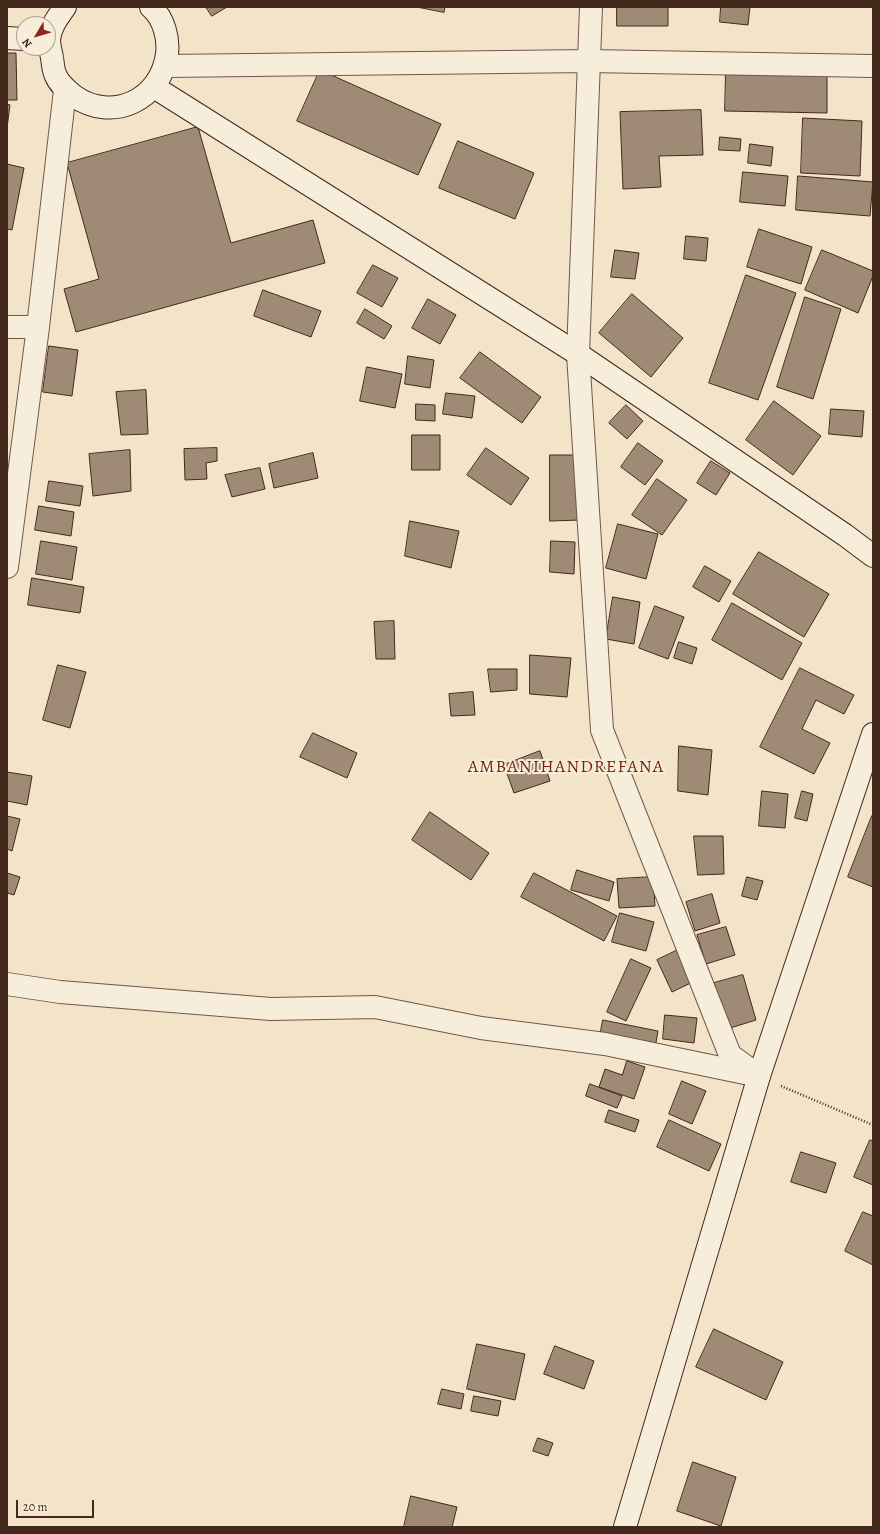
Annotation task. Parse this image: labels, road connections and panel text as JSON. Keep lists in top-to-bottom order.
{
  "districts": ["AMBANIHANDREFANA"],
  "scale_bar": "20 m",
  "north": "bottom left"
}
